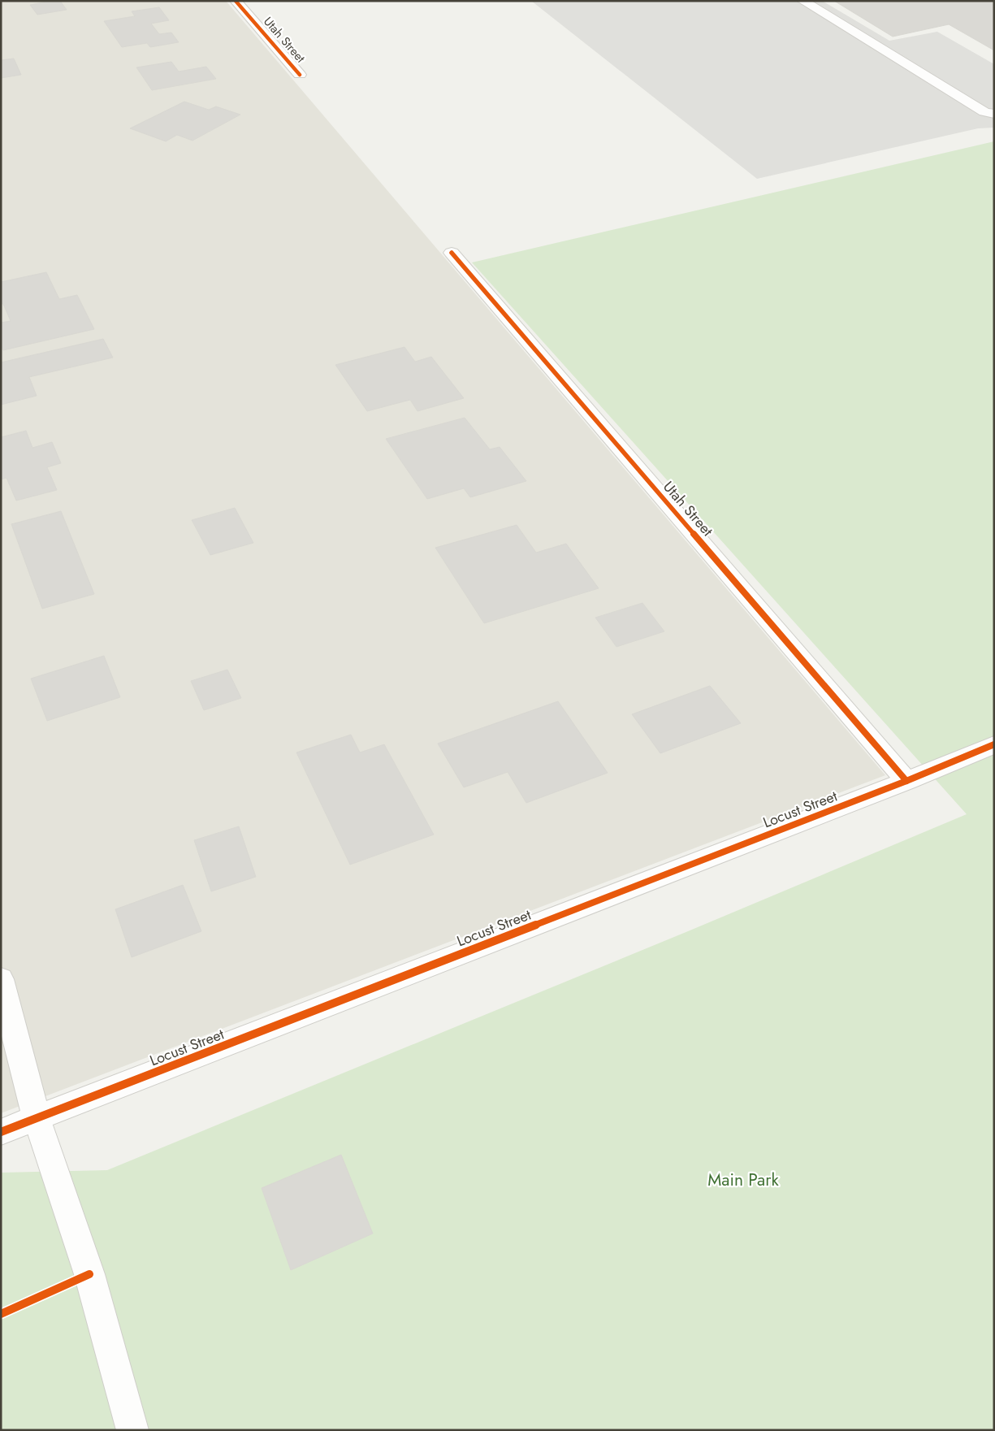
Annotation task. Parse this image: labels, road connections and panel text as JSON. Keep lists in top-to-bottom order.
{
  "streets": {
    "street": ["Utah Street", "Locust Street"]
  },
  "crossings": [
    ["Utah Street", "Locust Street"]
  ],
  "parks": ["Main Park"]
}
